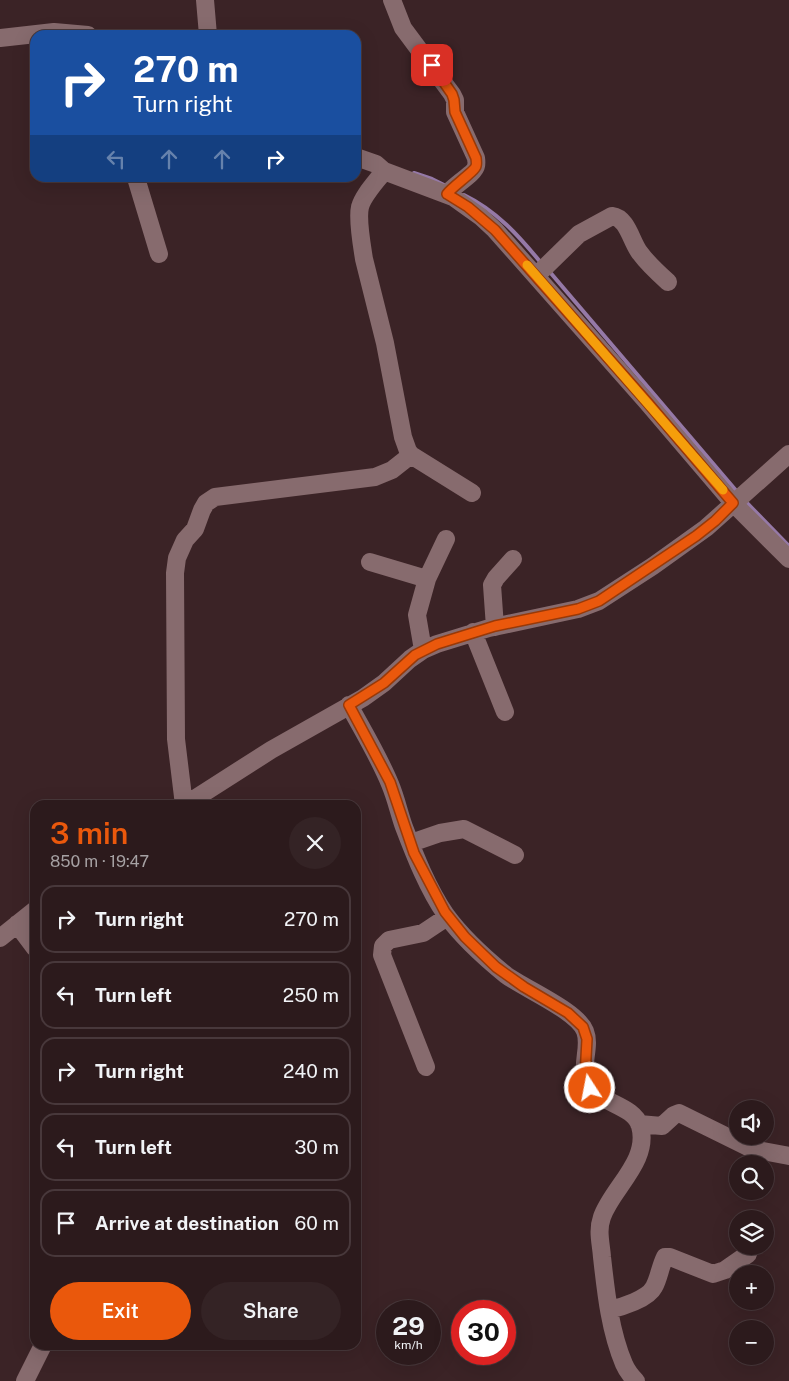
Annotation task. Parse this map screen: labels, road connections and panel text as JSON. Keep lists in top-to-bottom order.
{
  "page": {
    "turn": ["270 m", "Turn right"],
    "heading": ["3 min", "850 m · 19:47"],
    "list": [
      {
        "name": "Turn right",
        "value": "270 m"
      },
      {
        "name": "Turn left",
        "value": "250 m"
      },
      {
        "name": "Turn right",
        "value": "240 m"
      },
      {
        "name": "Turn left",
        "value": "30 m"
      },
      {
        "name": "Arrive at destination",
        "value": "60 m"
      }
    ],
    "map_buttons": ["+", "−"],
    "buttons": ["Exit", "Share"],
    "speed": "29 km/h",
    "limit": "30"
  }
}
